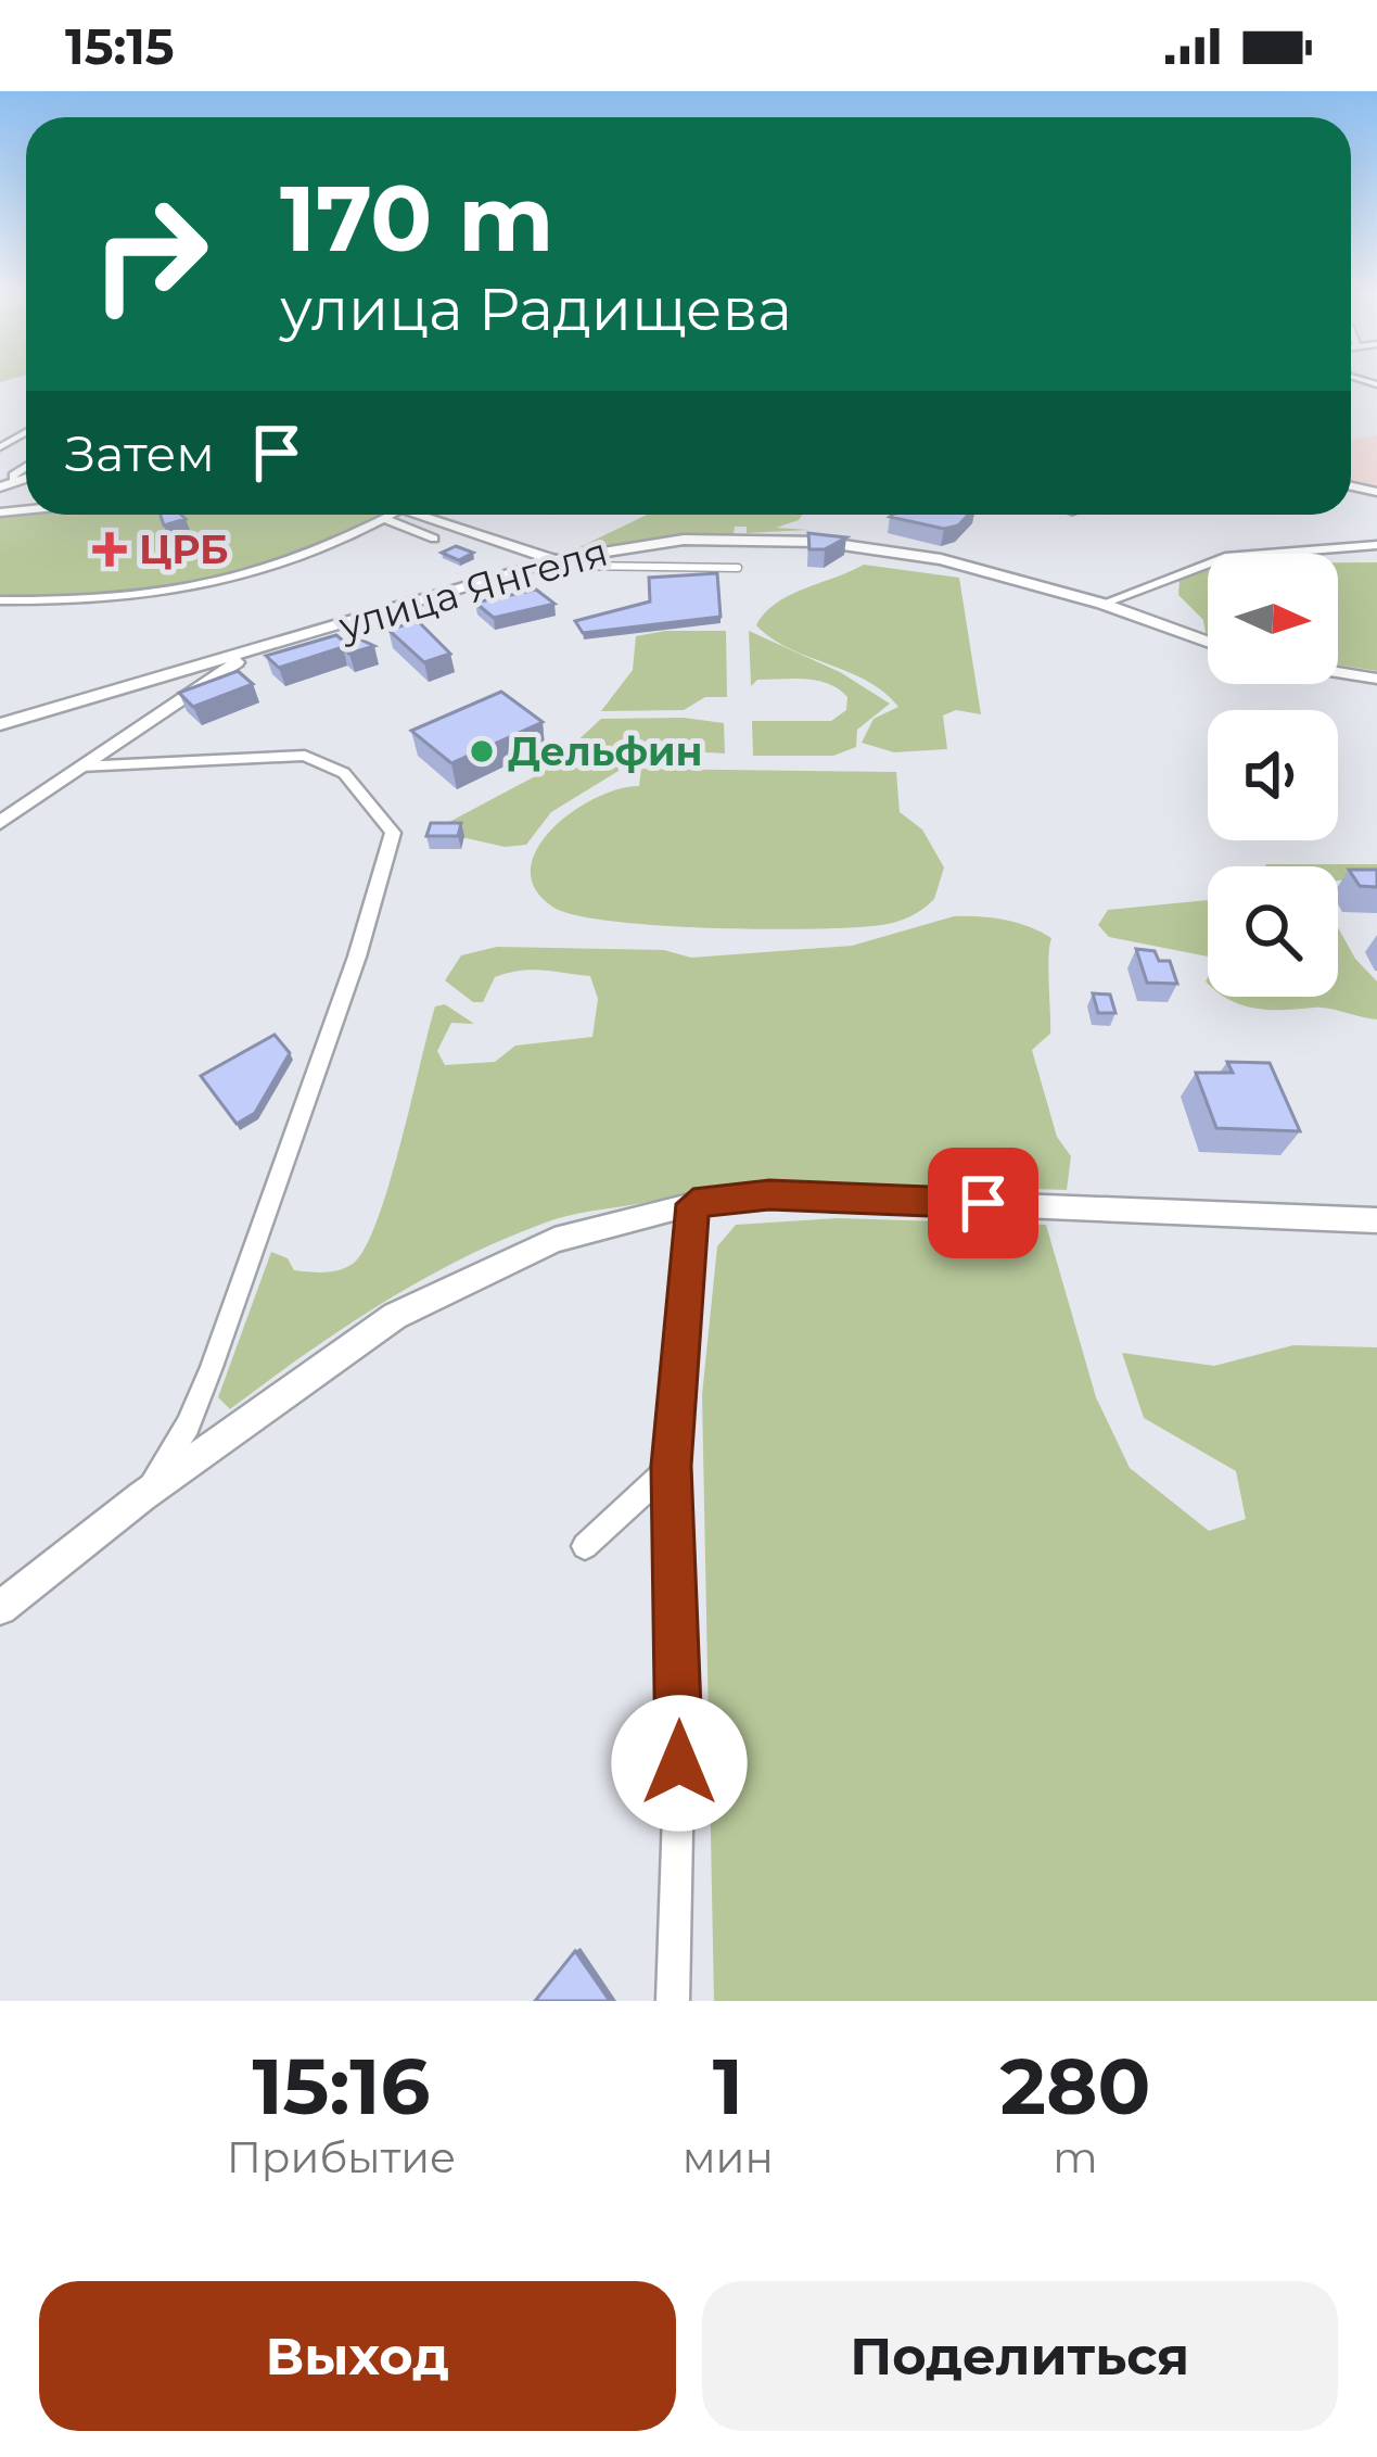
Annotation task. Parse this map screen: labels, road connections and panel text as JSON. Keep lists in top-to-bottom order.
{
  "streets": {
    "street": ["улица Янгеля"]
  },
  "places": {
    "health": ["ЦРБ"],
    "other": ["Дельфин"]
  },
  "north": "right",
  "page": {
    "status": "15:15",
    "turn": ["170 m", "улица Радищева"],
    "then": "Затем",
    "eta": [
      "15:16",
      "Прибытие",
      "1",
      "мин",
      "280",
      "m"
    ],
    "buttons": ["Выход", "Поделиться"]
  }
}
